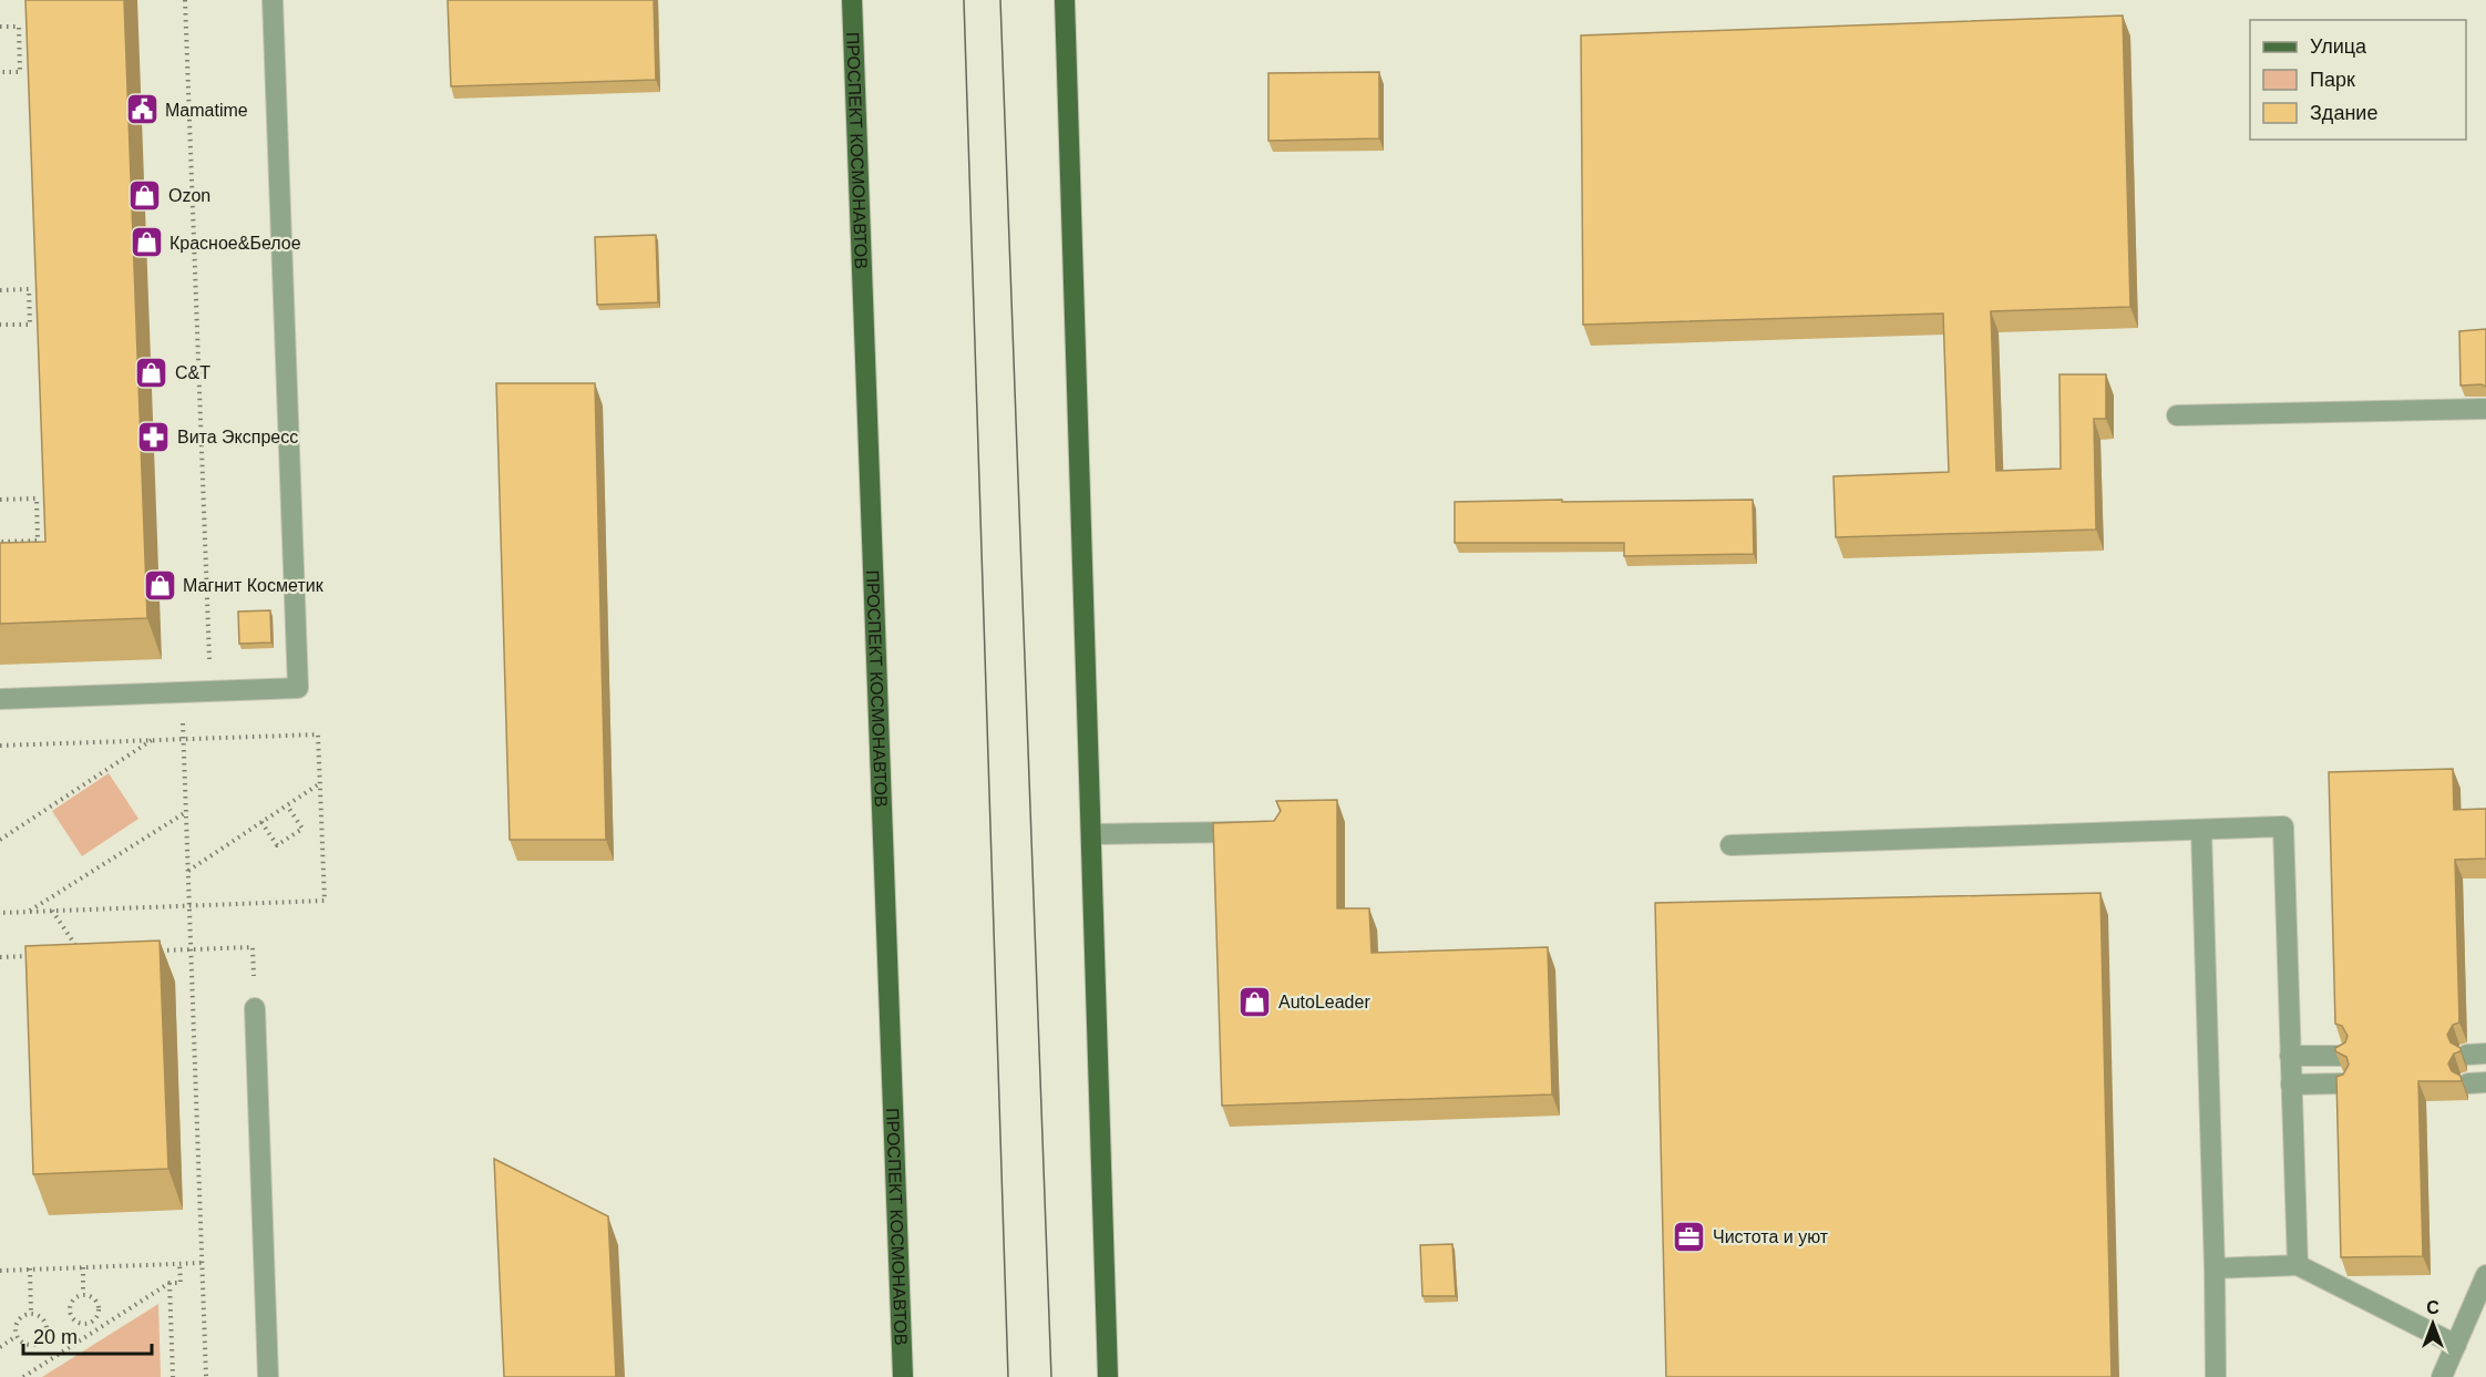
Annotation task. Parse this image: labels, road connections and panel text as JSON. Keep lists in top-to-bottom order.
{
  "streets": {
    "main road": ["ПРОСПЕКТ КОСМОНАВТОВ"]
  },
  "places": {
    "public building": ["Mamatime"],
    "shop": [
      "Ozon",
      "Красное&Белое",
      "С&Т",
      "Магнит Косметик",
      "AutoLeader"
    ],
    "pharmacy": ["Вита Экспресс"],
    "office": ["Чистота и уют"]
  },
  "legend": ["Улица", "Парк", "Здание"],
  "scale_bar": "20 m",
  "north": "top"
}
